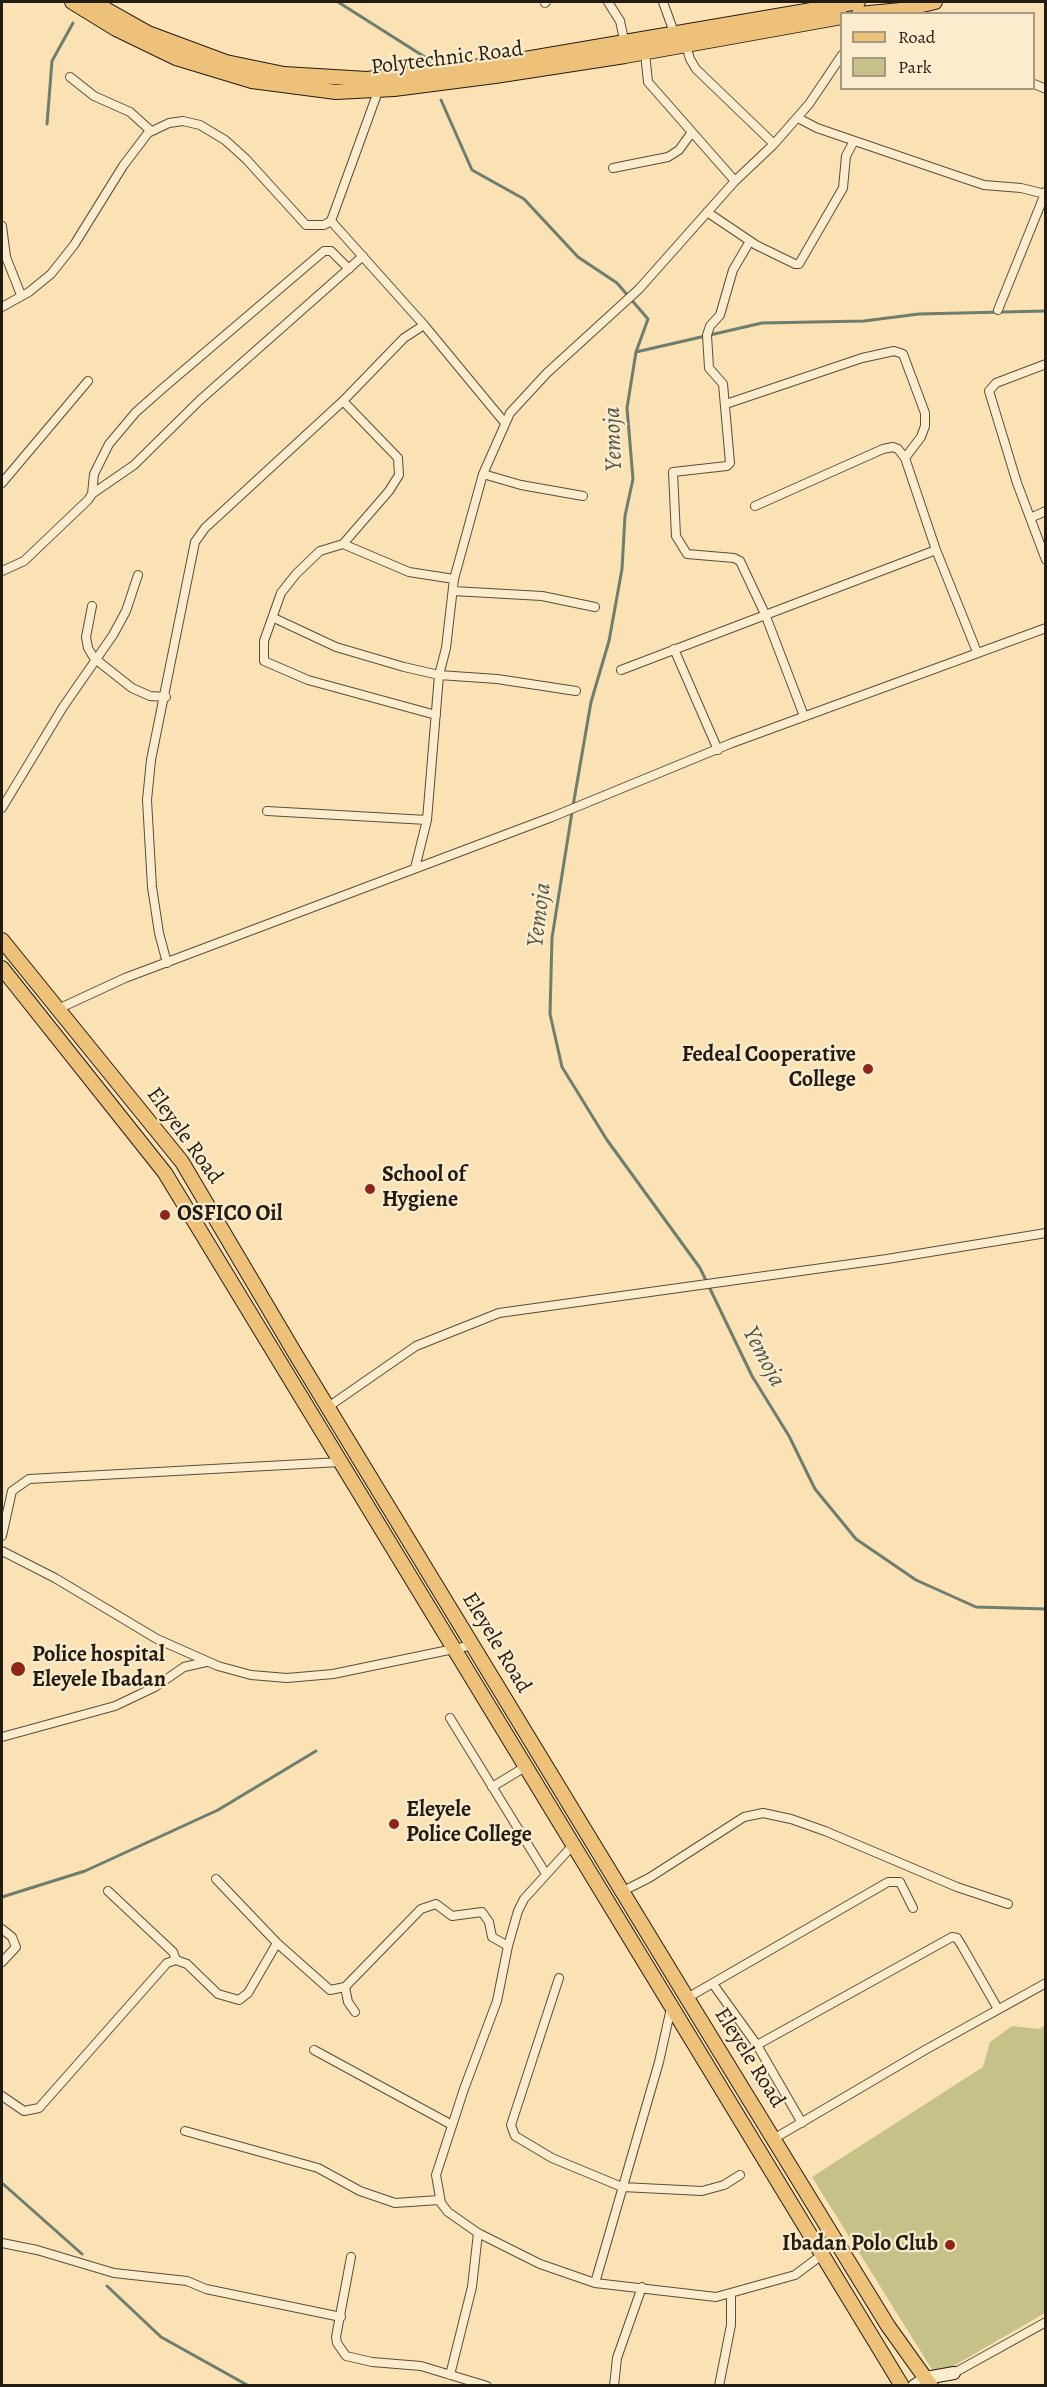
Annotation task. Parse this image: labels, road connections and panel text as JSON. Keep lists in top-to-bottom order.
{
  "streets": {
    "main road": ["Polytechnic Road", "Eleyele Road"]
  },
  "water": ["Yemoja"],
  "places": [
    "Fedeal Cooperative College",
    "School of Hygiene",
    "OSFICO Oil",
    "Police hospital Eleyele Ibadan",
    "Eleyele Police College",
    "Ibadan Polo Club"
  ],
  "legend": ["Road", "Park"]
}
